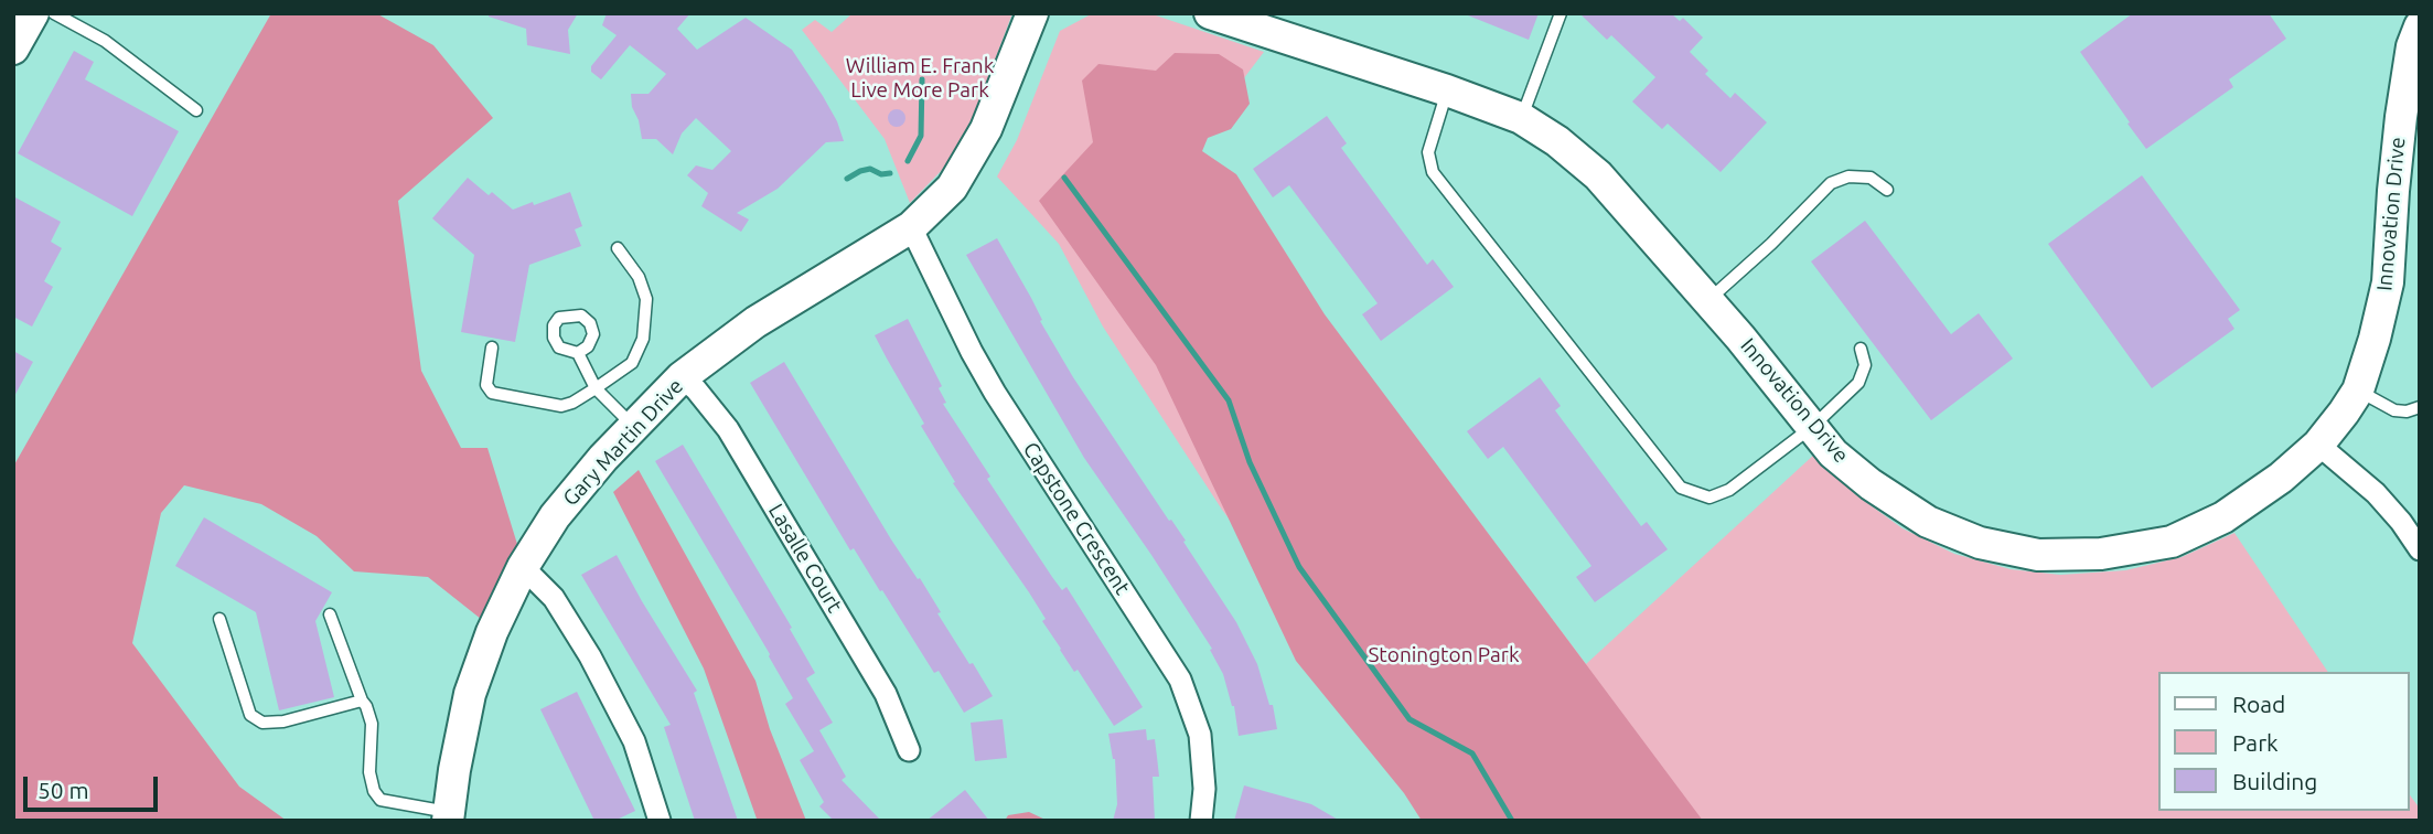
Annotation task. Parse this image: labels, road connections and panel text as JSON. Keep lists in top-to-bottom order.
{
  "streets": {
    "street": [
      "Innovation Drive",
      "Gary Martin Drive",
      "Capstone Crescent",
      "Lasalle Court"
    ]
  },
  "crossings": [
    ["Gary Martin Drive", "Capstone Crescent"],
    ["Gary Martin Drive", "Lasalle Court"]
  ],
  "parks": ["William E. Frank Live More Park", "Stonington Park"],
  "legend": ["Road", "Park", "Building"],
  "scale_bar": "50 m"
}
